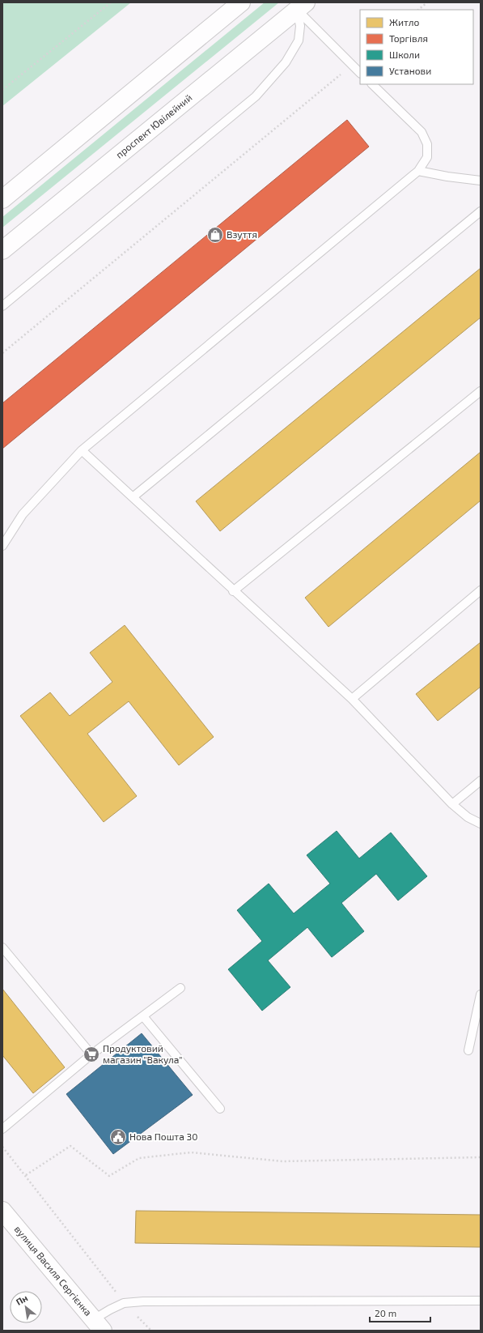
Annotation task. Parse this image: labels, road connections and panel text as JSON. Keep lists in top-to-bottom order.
{
  "streets": {
    "main road": ["проспект Ювілейний", "вулиця Василя Сергієнка"]
  },
  "places": {
    "shop": ["Взуття"],
    "supermarket": ["Продуктовий магазин \"Вакула\""],
    "public building": ["Нова Пошта 30"]
  },
  "legend": [
    "Житло",
    "Торгівля",
    "Школи",
    "Установи"
  ],
  "scale_bar": "20 m",
  "north": "top left"
}
